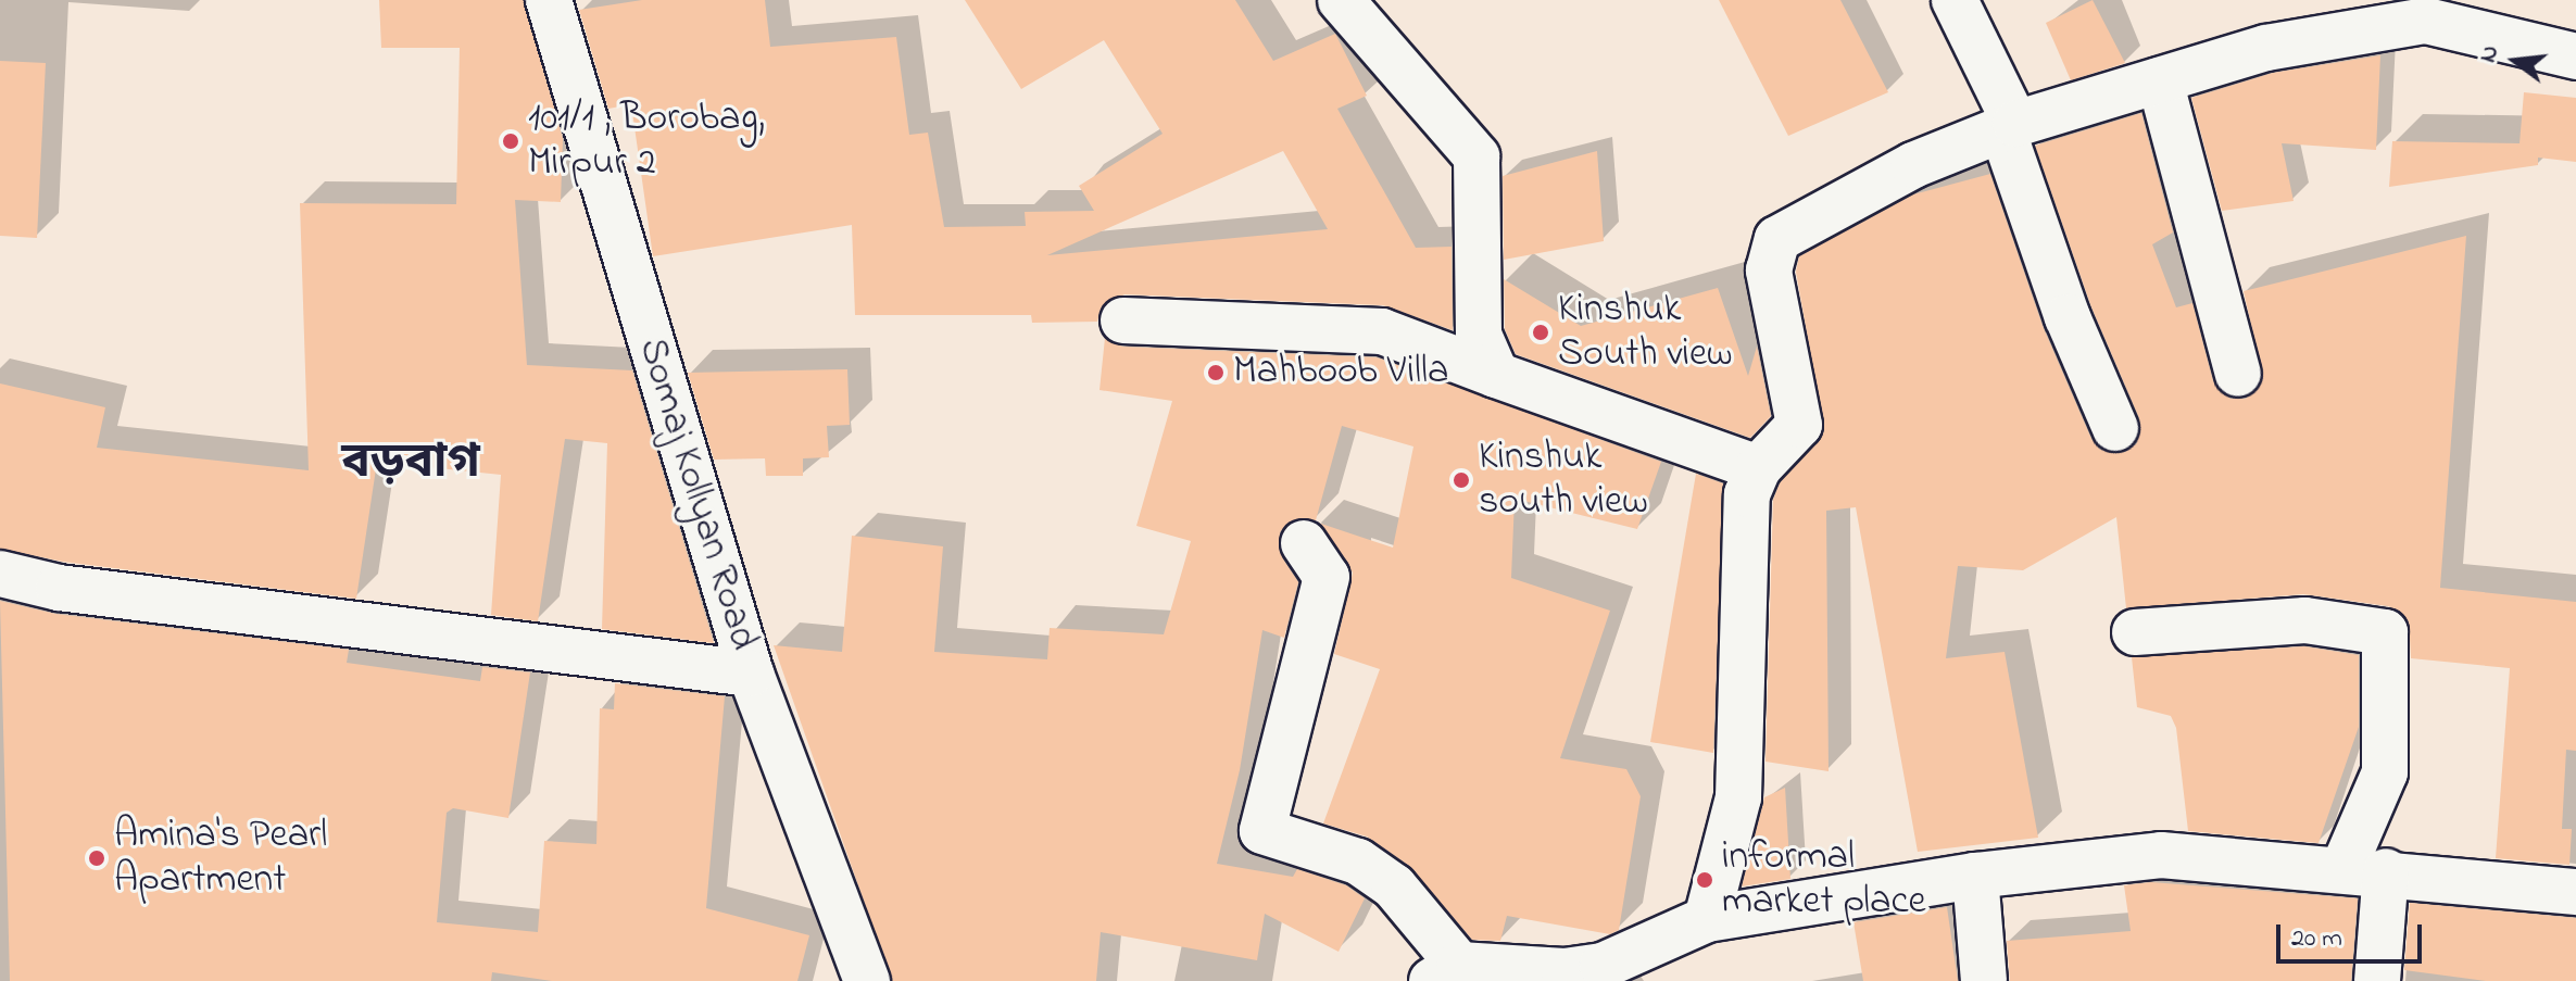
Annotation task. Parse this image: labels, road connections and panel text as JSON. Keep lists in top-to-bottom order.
{
  "streets": {
    "street": ["Somaj Kollyan Road"]
  },
  "districts": ["বড়বাগ"],
  "places": [
    "101/1 , Borobag, Mirpur 2",
    "Kinshuk South view",
    "Mahboob Villa",
    "Kinshuk south view",
    "Amina's Pearl Apartment",
    "informal market place"
  ],
  "scale_bar": "20 m",
  "north": "left"
}
